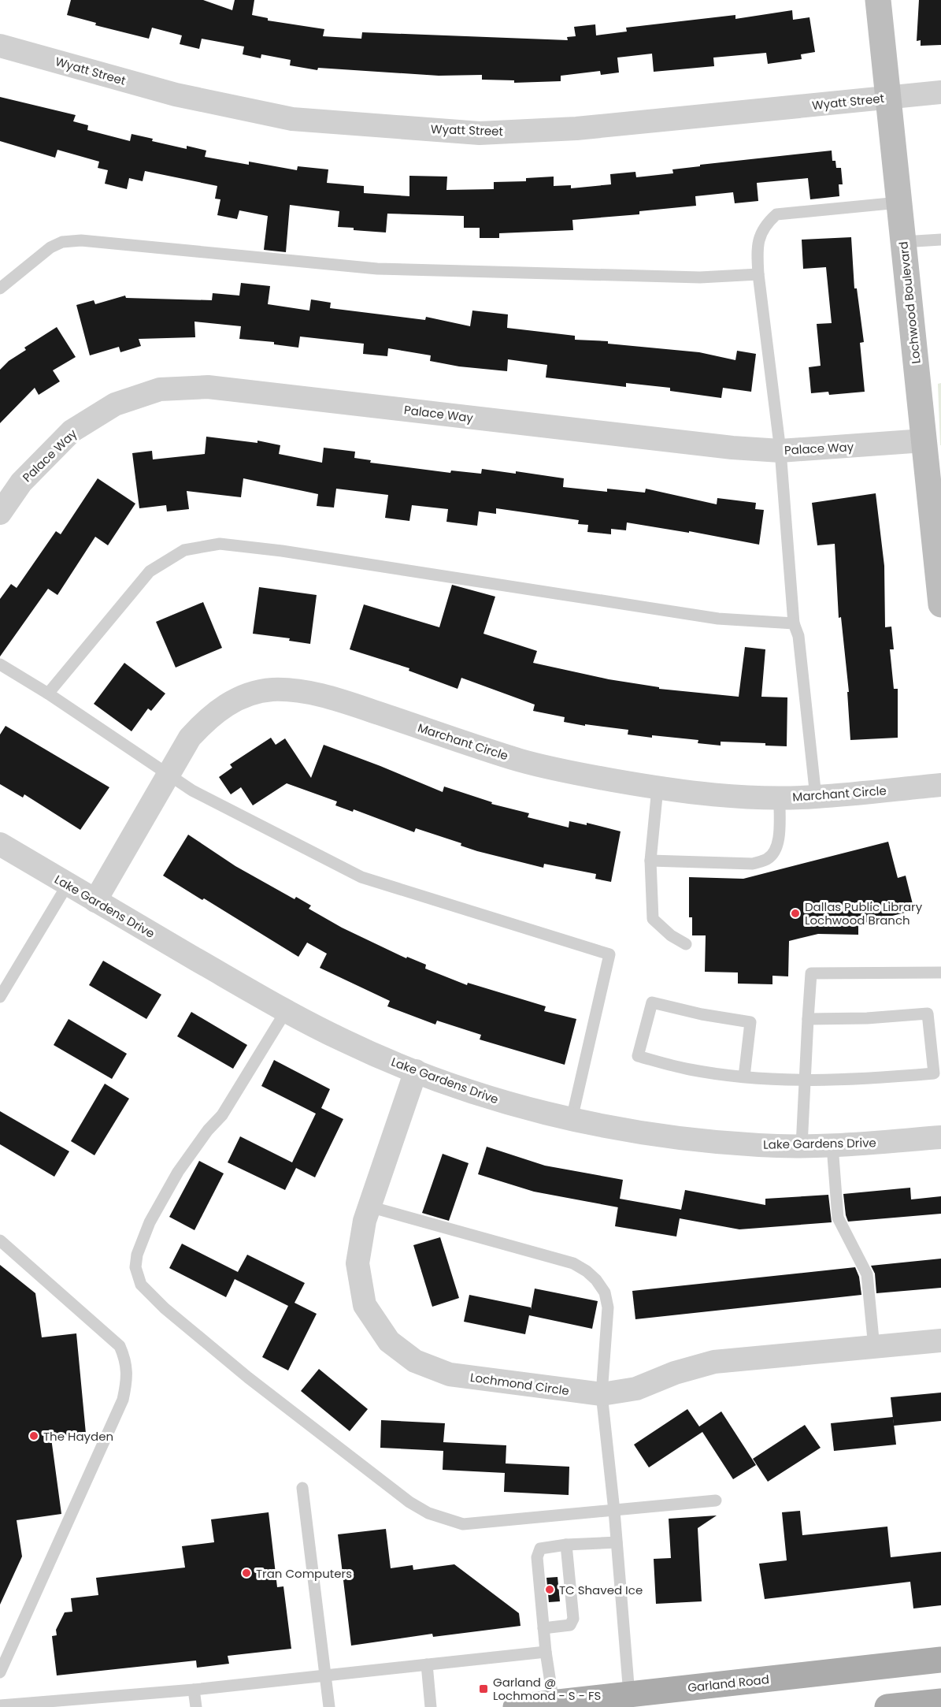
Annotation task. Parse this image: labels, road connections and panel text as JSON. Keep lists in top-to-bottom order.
{
  "streets": {
    "main road": ["Garland Road"],
    "street": [
      "Wyatt Street",
      "Lochwood Boulevard",
      "Palace Way",
      "Marchant Circle",
      "Lake Gardens Drive",
      "Lochmond Circle"
    ]
  },
  "crossings": [
    ["Wyatt Street", "Lochwood Boulevard"],
    ["Lochwood Boulevard", "Palace Way"],
    ["Marchant Circle", "Lake Gardens Drive"],
    ["Lake Gardens Drive", "Lochmond Circle"]
  ],
  "places": {
    "other": [
      "Dallas Public Library Lochwood Branch",
      "The Hayden",
      "Tran Computers",
      "TC Shaved Ice"
    ],
    "transit": ["Garland @ Lochmond - S - FS"]
  }
}
